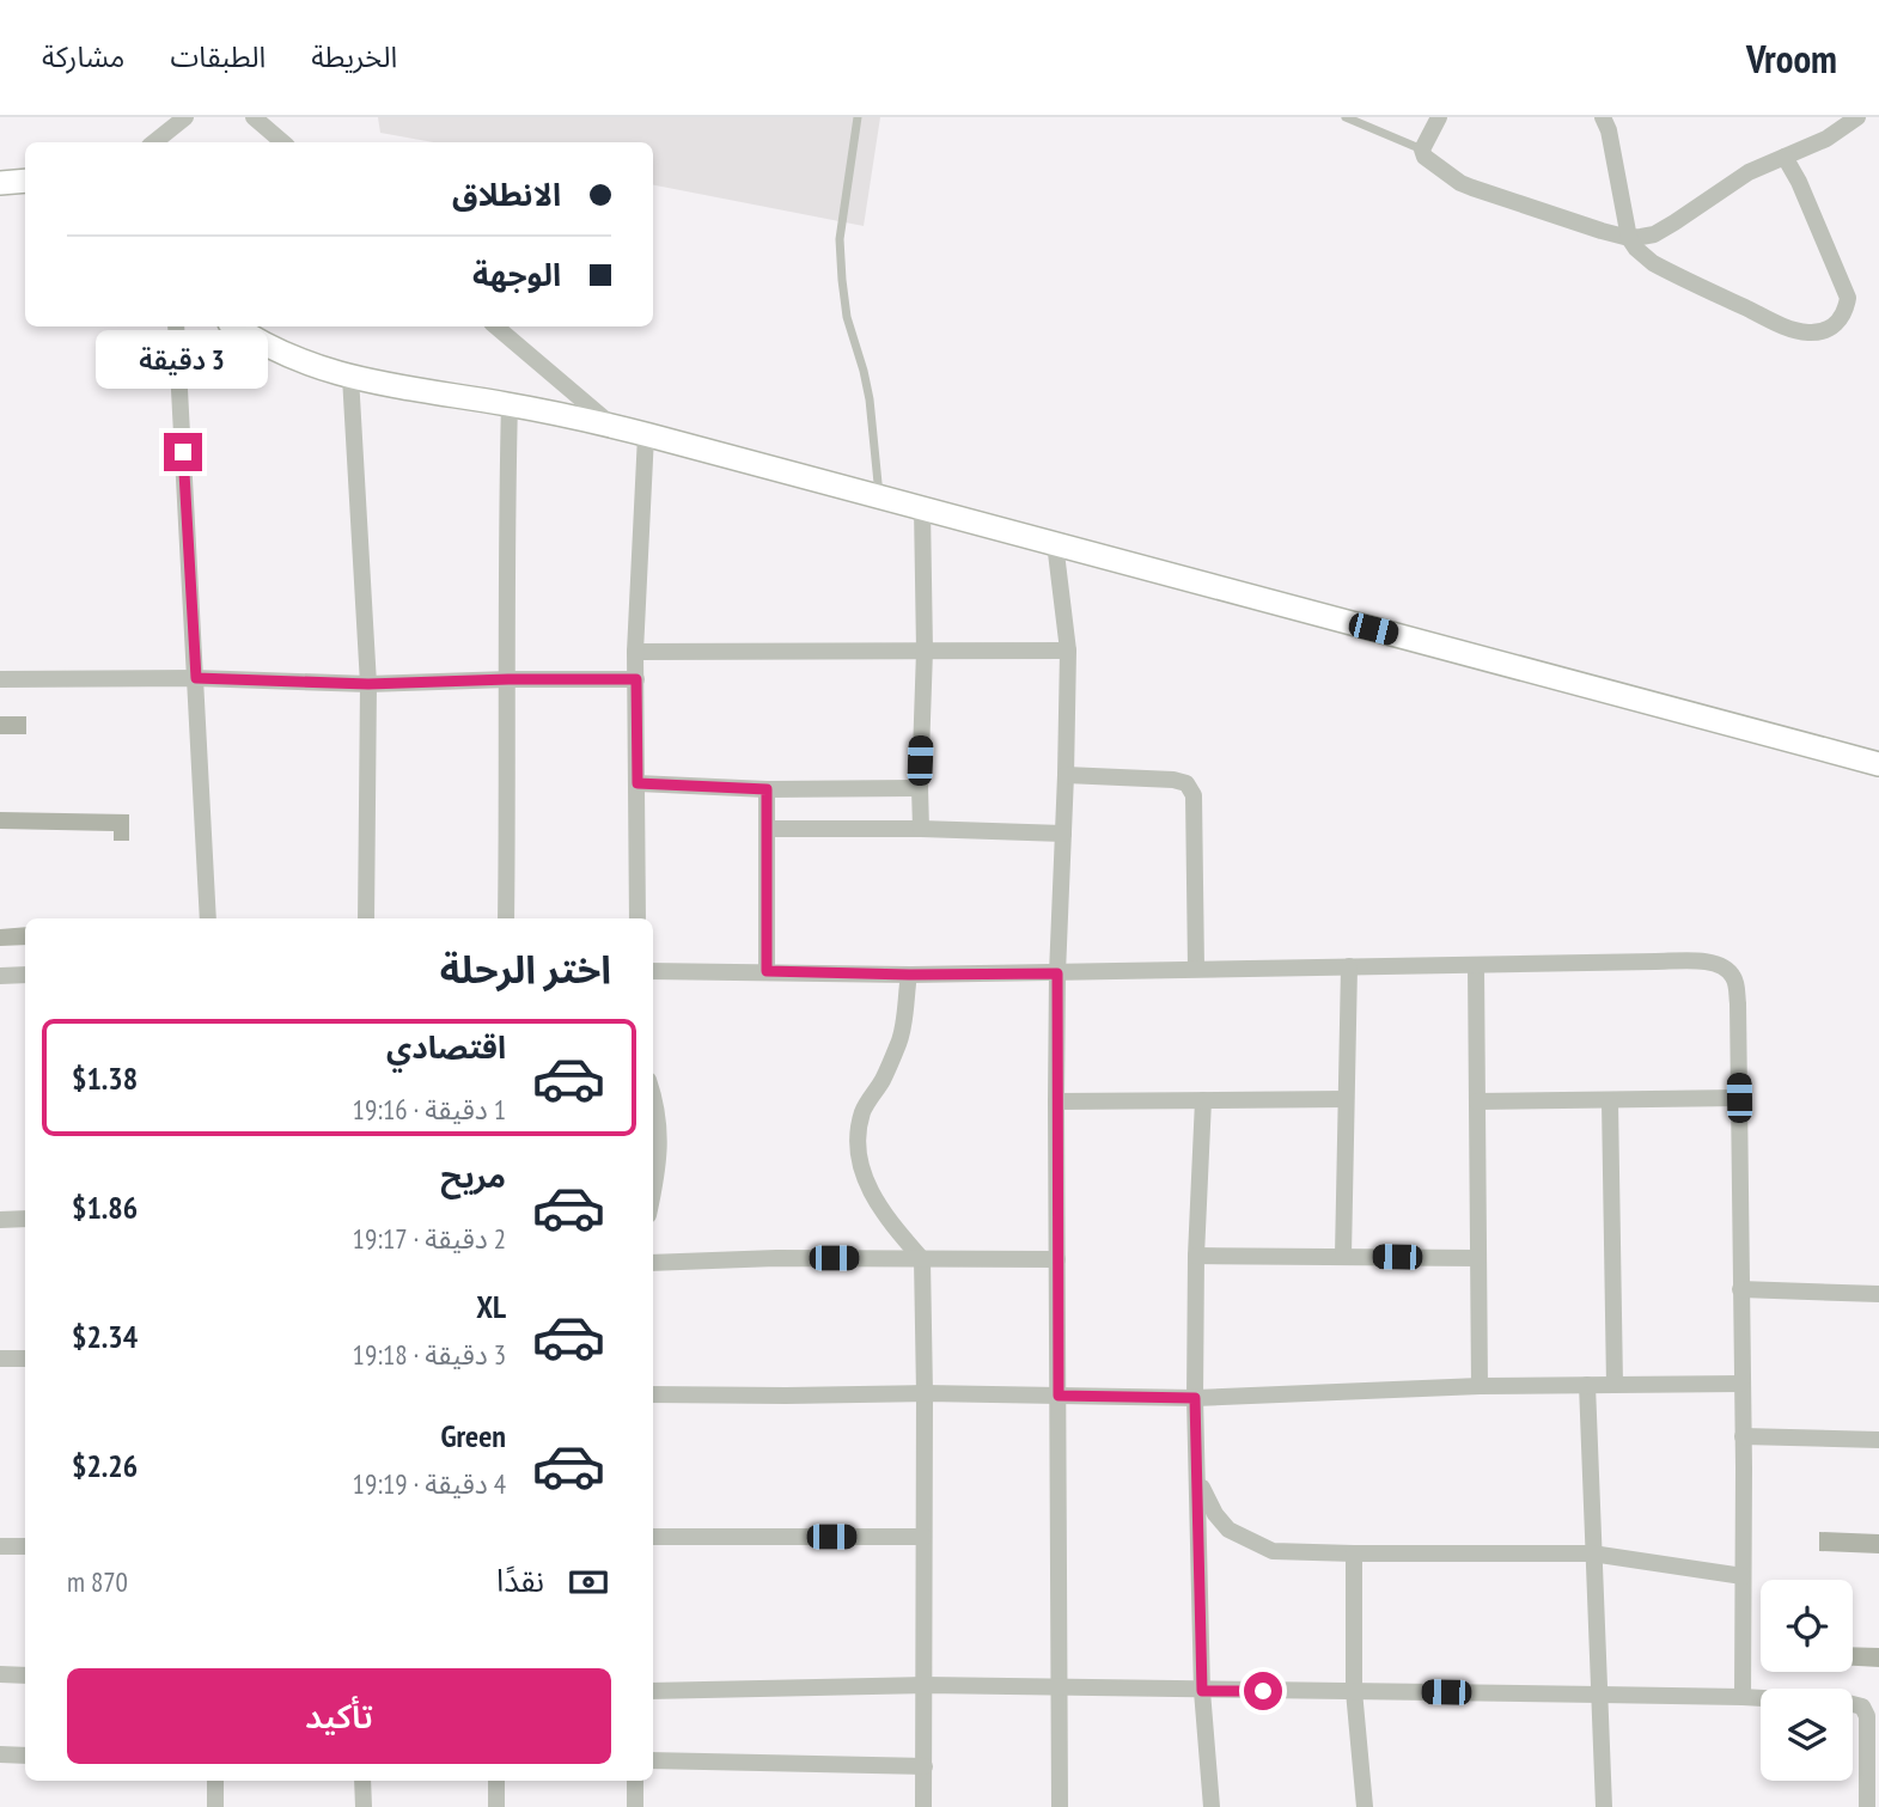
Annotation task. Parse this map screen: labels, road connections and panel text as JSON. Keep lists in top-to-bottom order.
{
  "page": {
    "header": "Vroom",
    "nav": ["الخريطة", "الطبقات", "مشاركة"],
    "banner": ["الانطلاق", "الوجهة"],
    "bubble": "3 دقيقة",
    "heading": "اختر الرحلة",
    "list": [
      {
        "name": "اقتصادي",
        "note": "1 دقيقة · 19:16",
        "value": "$1.38"
      },
      {
        "name": "مريح",
        "note": "2 دقيقة · 19:17",
        "value": "$1.86"
      },
      {
        "name": "XL",
        "note": "3 دقيقة · 19:18",
        "value": "$2.34"
      },
      {
        "name": "Green",
        "note": "4 دقيقة · 19:19",
        "value": "$2.26"
      }
    ],
    "pay": ["نقدًا", "870 m"],
    "buttons": "تأكيد"
  }
}
